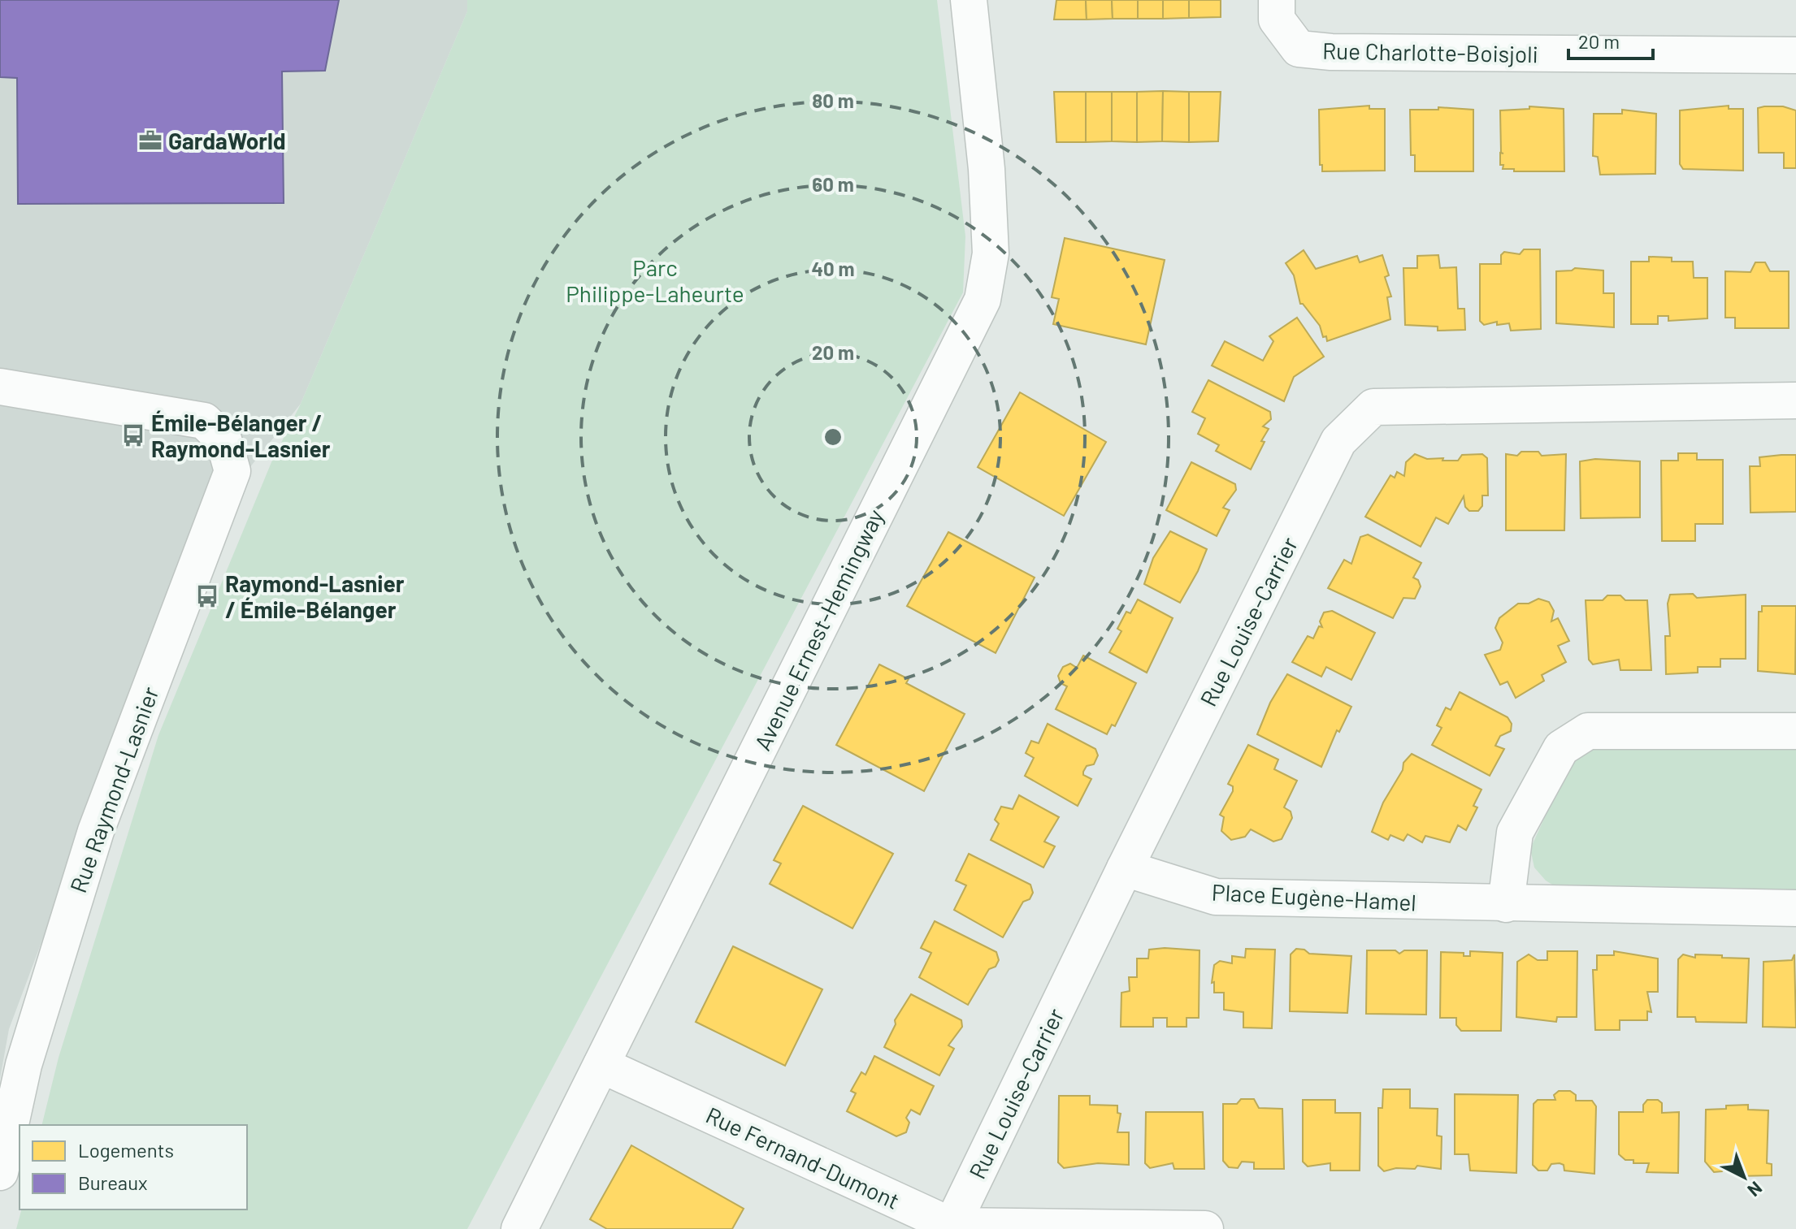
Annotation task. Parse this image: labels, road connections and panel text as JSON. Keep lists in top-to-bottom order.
{
  "streets": {
    "street": [
      "Rue Charlotte-Boisjoli",
      "Rue Louise-Carrier",
      "Avenue Ernest-Hemingway",
      "Rue Raymond-Lasnier",
      "Place Eugène-Hamel",
      "Rue Fernand-Dumont"
    ]
  },
  "crossings": [
    ["Rue Louise-Carrier", "Place Eugène-Hamel"],
    ["Rue Louise-Carrier", "Rue Fernand-Dumont"],
    ["Avenue Ernest-Hemingway", "Rue Fernand-Dumont"]
  ],
  "parks": ["Parc Philippe-Laheurte"],
  "places": {
    "office": ["GardaWorld"],
    "bus stop": ["Émile-Bélanger / Raymond-Lasnier", "Raymond-Lasnier / Émile-Bélanger"]
  },
  "legend": ["Logements", "Bureaux"],
  "scale_bar": "20 m",
  "north": "bottom right",
  "rings": [
    "80 m",
    "60 m",
    "40 m",
    "20 m"
  ]
}
